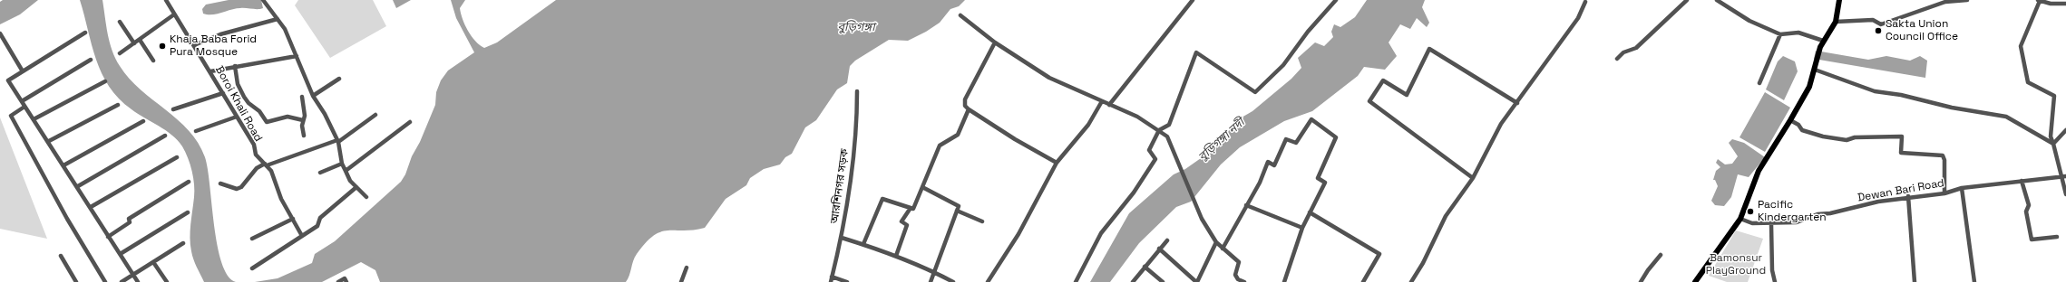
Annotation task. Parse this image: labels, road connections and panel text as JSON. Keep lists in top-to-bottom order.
{
  "streets": {
    "street": ["Boroi Khali Road", "আরশিনগর সড়ক", "Dewan Bari Road"]
  },
  "water": ["বুড়িগঙ্গা", "বুড়িগঙ্গা নদী"],
  "parks": ["Bamonsur PlayGround"],
  "places": ["Sakta Union Council Office", "Khaja Baba Forid Pura Mosque", "Pacific Kindergarten"]
}
